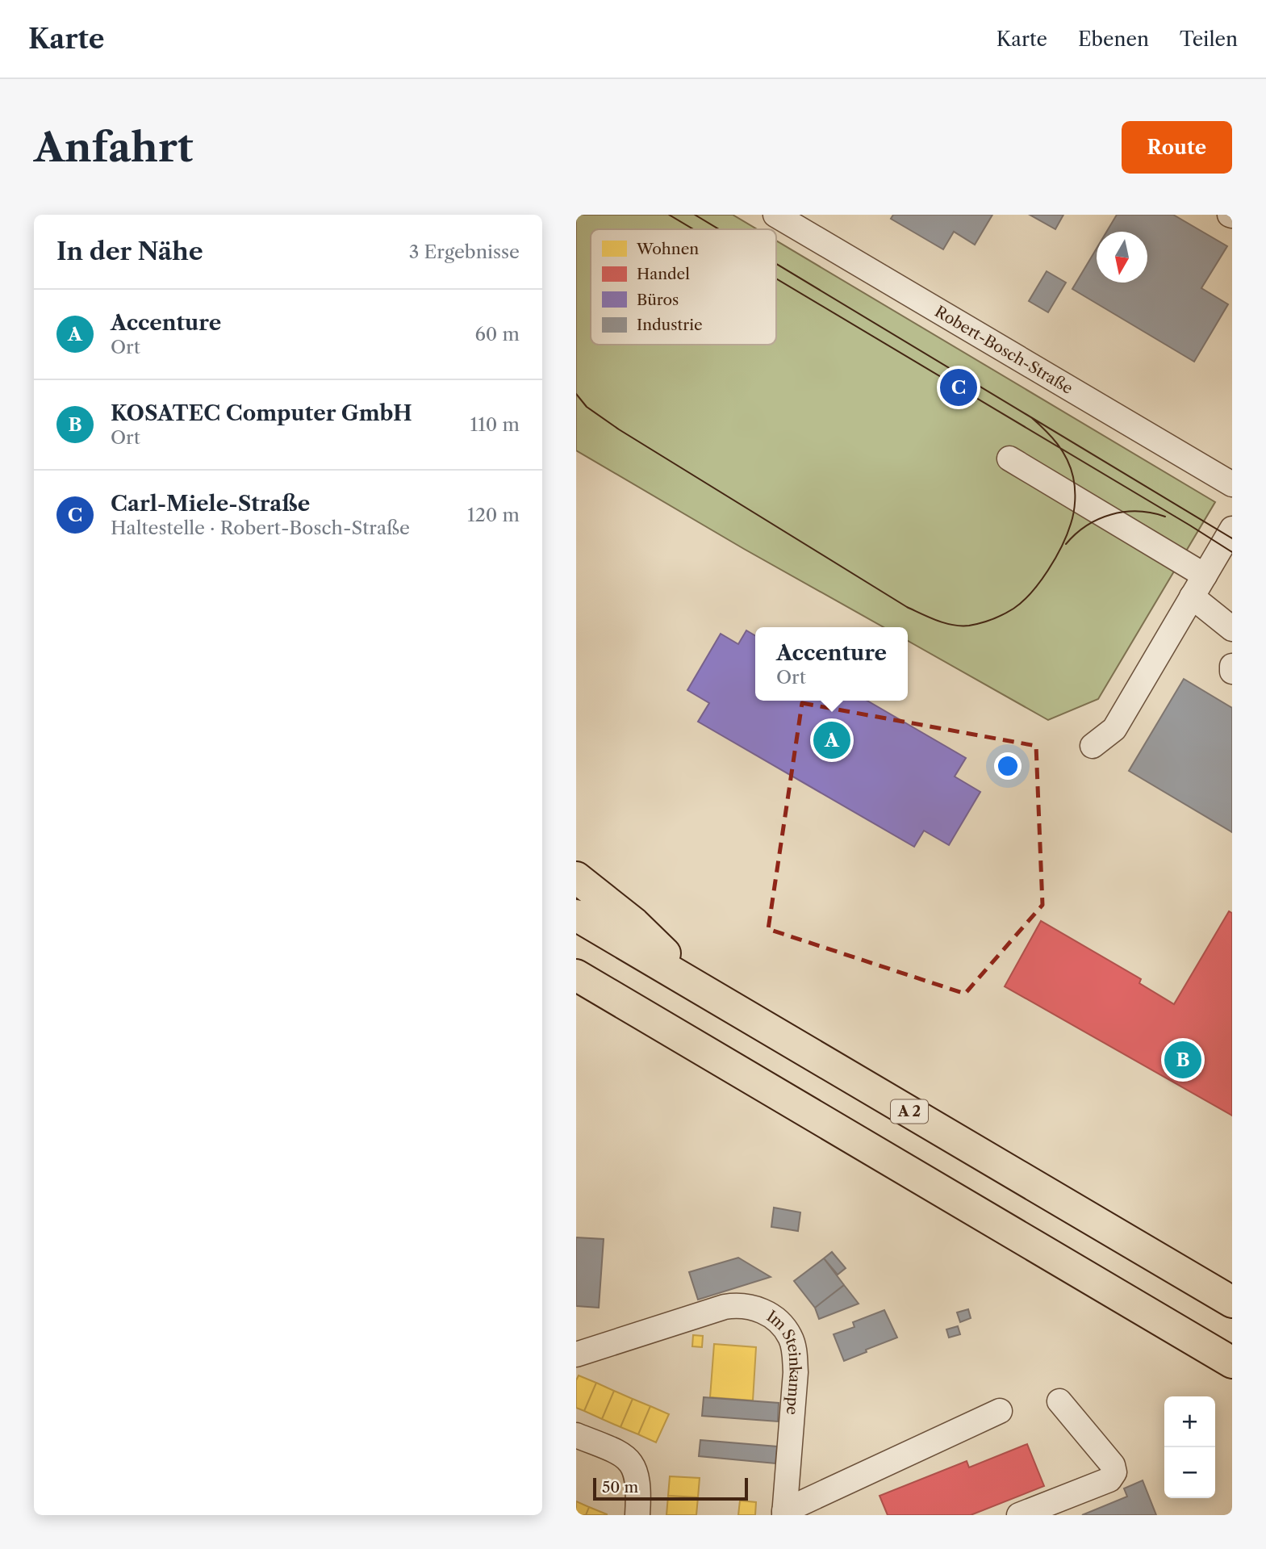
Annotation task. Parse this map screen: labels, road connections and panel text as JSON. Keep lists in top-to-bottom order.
{
  "streets": {
    "highway": ["A 2"],
    "street": ["Robert-Bosch-Straße", "Im Steinkampe"]
  },
  "legend": [
    "Wohnen",
    "Handel",
    "Büros",
    "Industrie"
  ],
  "scale_bar": "50 m",
  "north": "bottom",
  "page": {
    "header": "Karte",
    "nav": ["Karte", "Ebenen", "Teilen"],
    "buttons": "Route",
    "title": "Anfahrt",
    "heading": ["In der Nähe", "3 Ergebnisse"],
    "list": [
      {
        "mark": "A",
        "name": "Accenture",
        "note": "Ort",
        "value": "60 m"
      },
      {
        "mark": "B",
        "name": "KOSATEC Computer GmbH",
        "note": "Ort",
        "value": "110 m"
      },
      {
        "mark": "C",
        "name": "Carl-Miele-Straße",
        "note": "Haltestelle · Robert-Bosch-Straße",
        "value": "120 m"
      }
    ],
    "pins": ["C", "A", "B"],
    "popup": ["Accenture", "Ort"],
    "map_buttons": ["+", "−"],
    "scale": "50 m"
  }
}
